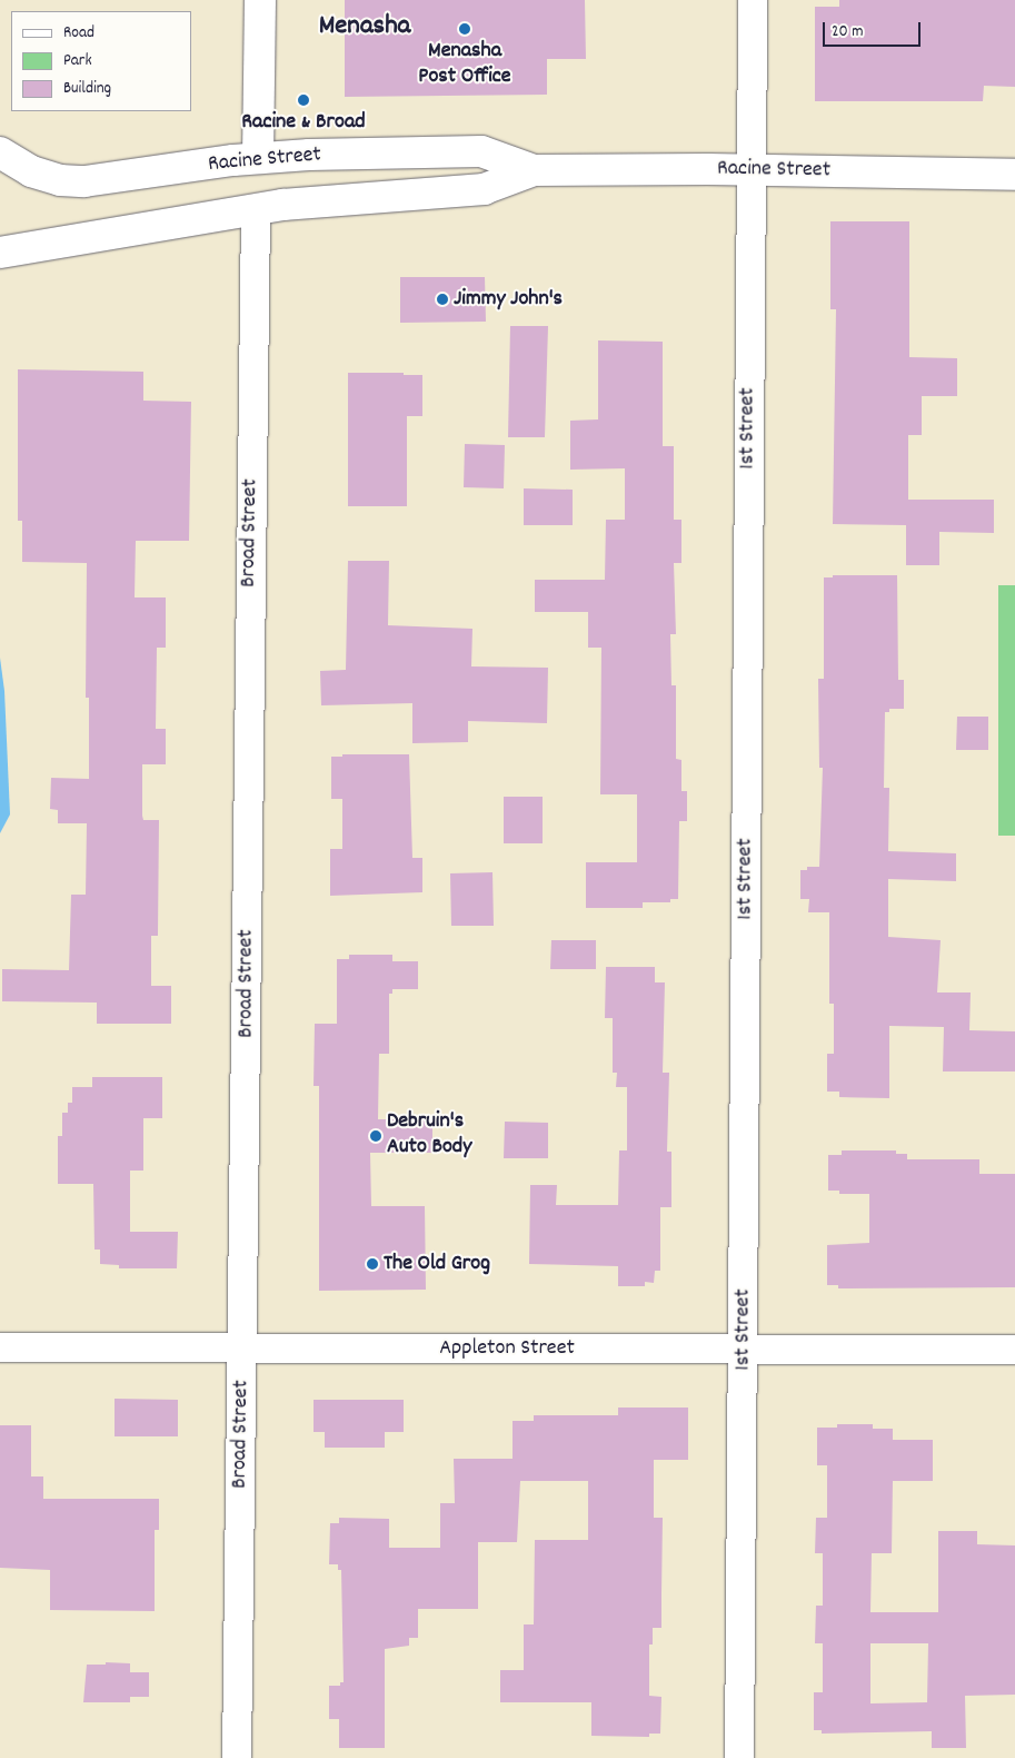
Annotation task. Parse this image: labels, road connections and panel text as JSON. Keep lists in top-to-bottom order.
{
  "streets": {
    "main road": ["Racine Street"],
    "street": ["1st Street", "Broad Street", "Appleton Street"]
  },
  "crossings": [
    ["Racine Street", "1st Street"],
    ["Racine Street", "Broad Street"],
    ["1st Street", "Appleton Street"],
    ["Broad Street", "Appleton Street"]
  ],
  "districts": ["Menasha"],
  "places": [
    "Menasha Post Office",
    "Racine & Broad",
    "Jimmy John's",
    "Debruin's Auto Body",
    "The Old Grog"
  ],
  "legend": ["Road", "Park", "Building"],
  "scale_bar": "20 m"
}
